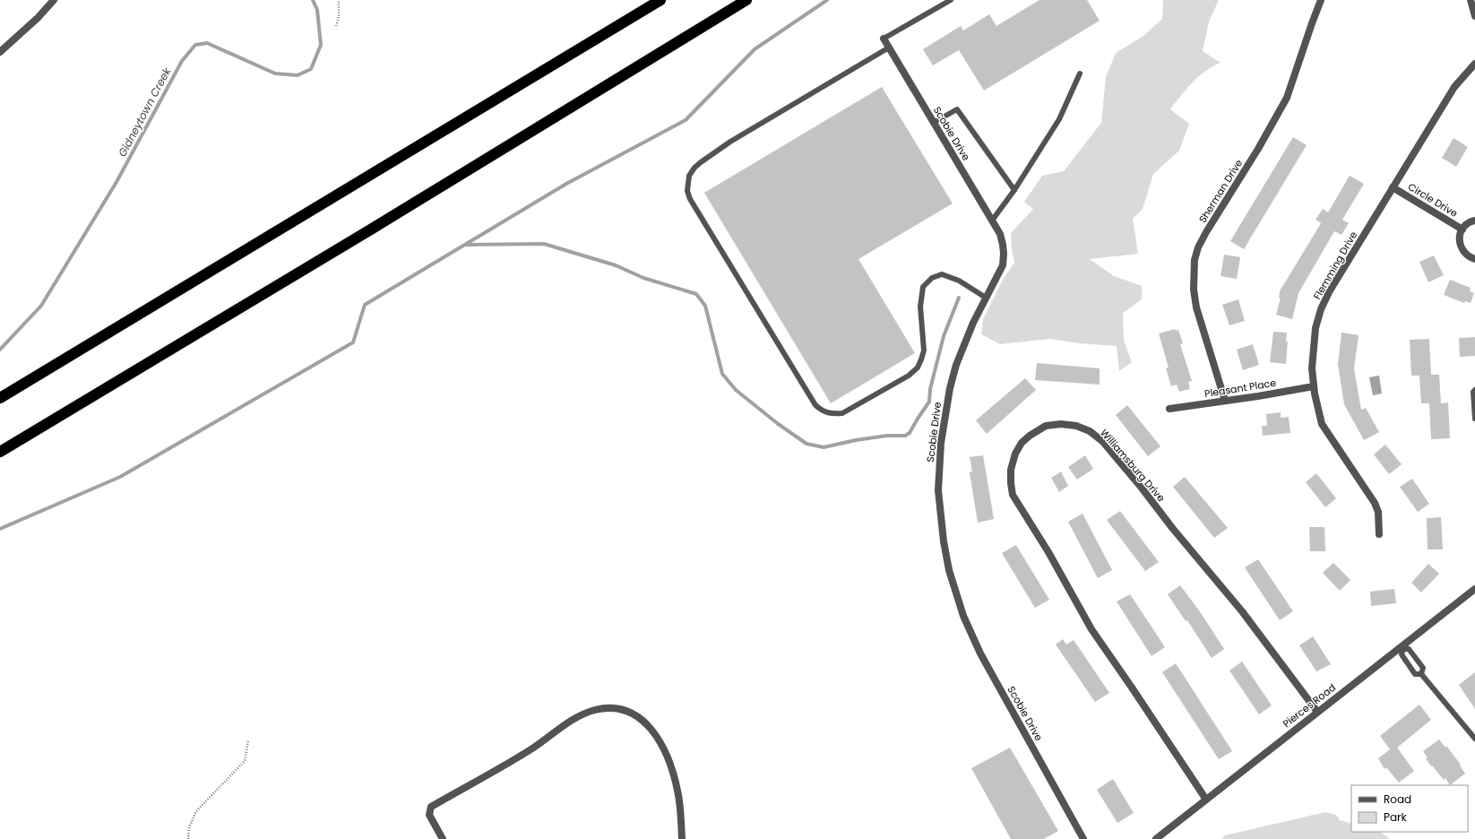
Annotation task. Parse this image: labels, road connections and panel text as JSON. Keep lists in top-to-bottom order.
{
  "streets": {
    "street": [
      "Scobie Drive",
      "Sherman Drive",
      "Circle Drive",
      "Flemming Drive",
      "Pleasant Place",
      "Williamsburg Drive",
      "Pierces Road"
    ]
  },
  "crossings": [
    ["Sherman Drive", "Pleasant Place"],
    ["Circle Drive", "Flemming Drive"],
    ["Flemming Drive", "Pleasant Place"],
    ["Williamsburg Drive", "Pierces Road"]
  ],
  "water": ["Gidneytown Creek"],
  "legend": ["Road", "Park"]
}
